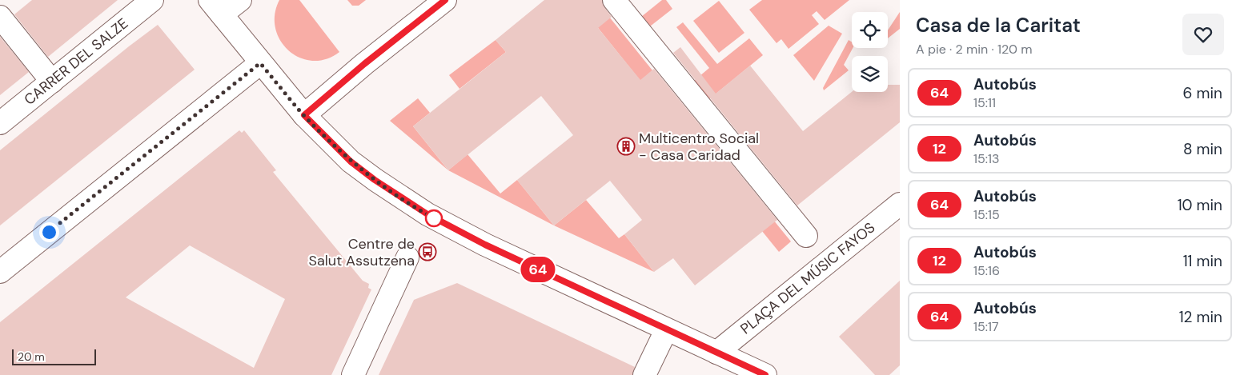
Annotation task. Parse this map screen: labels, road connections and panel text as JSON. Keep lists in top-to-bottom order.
{
  "streets": {
    "street": ["CARRER DEL SALZE", "PLAÇA DEL MÚSIC FAYOS"]
  },
  "places": {
    "building": ["Multicentro Social - Casa Caridad"],
    "bus stop": ["Centre de Salut Assutzena"]
  },
  "lines": ["bus line 64"],
  "scale_bar": "20 m",
  "page": {
    "on_map": "64",
    "heading": ["Casa de la Caritat", "A pie · 2 min · 120 m"],
    "list": [
      {
        "mark": "64",
        "name": "Autobús",
        "note": "15:11",
        "value": "6 min"
      },
      {
        "mark": "12",
        "name": "Autobús",
        "note": "15:13",
        "value": "8 min"
      },
      {
        "mark": "64",
        "name": "Autobús",
        "note": "15:15",
        "value": "10 min"
      },
      {
        "mark": "12",
        "name": "Autobús",
        "note": "15:16",
        "value": "11 min"
      },
      {
        "mark": "64",
        "name": "Autobús",
        "note": "15:17",
        "value": "12 min"
      }
    ],
    "scale": "20 m"
  }
}
